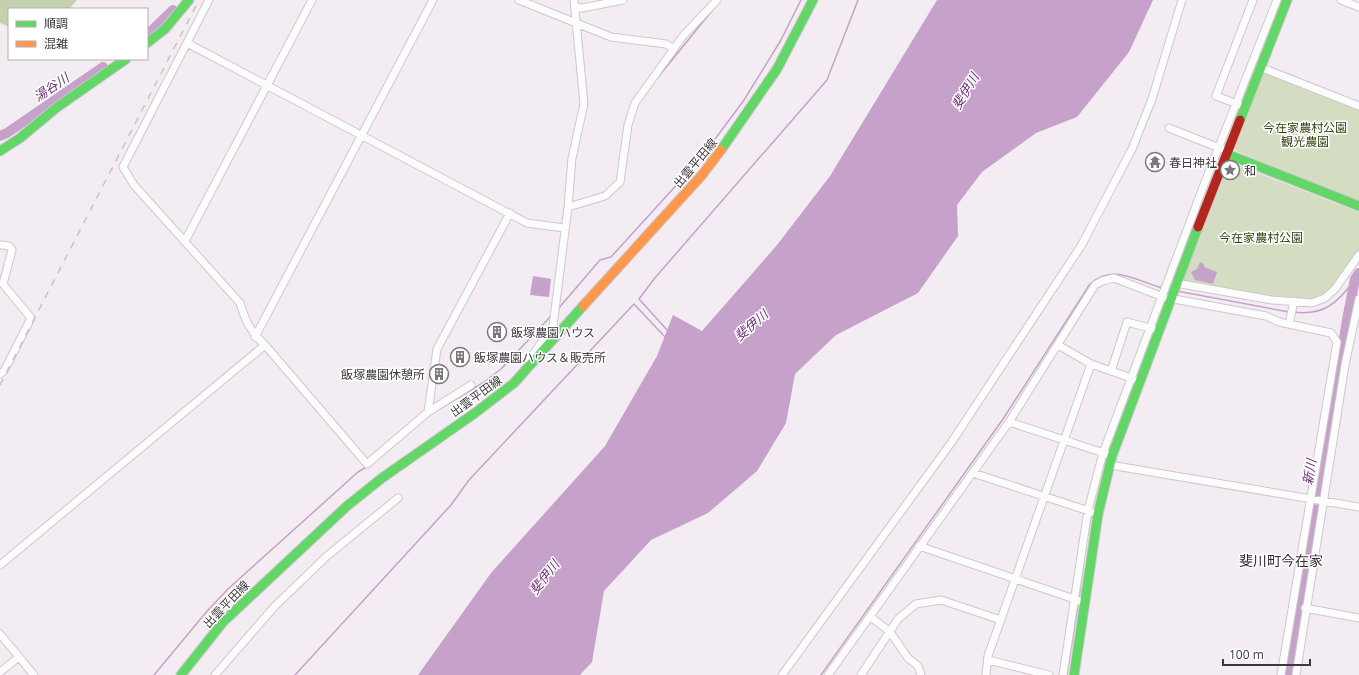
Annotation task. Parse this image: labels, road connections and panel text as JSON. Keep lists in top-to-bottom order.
{
  "streets": {
    "main road": ["出雲平田線"]
  },
  "districts": ["斐川町今在家"],
  "water": ["湯谷川", "斐伊川", "新川"],
  "parks": ["今在家農村公園 観光農園", "今在家農村公園"],
  "places": {
    "temple": ["春日神社"],
    "place": ["和"],
    "building": ["飯塚農園ハウス", "飯塚農園ハウス＆販売所", "飯塚農園休憩所"]
  },
  "legend": ["順調", "混雑"],
  "scale_bar": "100 m"
}
